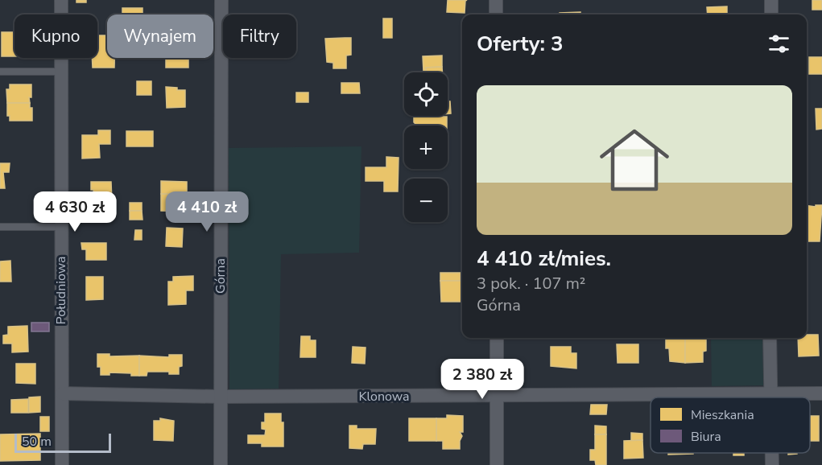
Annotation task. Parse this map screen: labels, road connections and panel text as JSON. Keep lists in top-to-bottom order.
{
  "streets": {
    "street": ["Górna", "Południowa", "Klonowa"]
  },
  "crossings": [
    ["Górna", "Klonowa"],
    ["Południowa", "Klonowa"]
  ],
  "legend": ["Mieszkania", "Biura"],
  "scale_bar": "50 m",
  "page": {
    "chip": ["Kupno", "Wynajem", "Filtry"],
    "heading": "Oferty: 3",
    "map_buttons": ["+", "−"],
    "list": [
      {
        "name": "4 410 zł/mies.",
        "note": "3 pok. · 107 m² · Górna"
      }
    ],
    "price": ["4 630 zł", "4 410 zł", "2 380 zł"],
    "scale": "50 m"
  }
}
